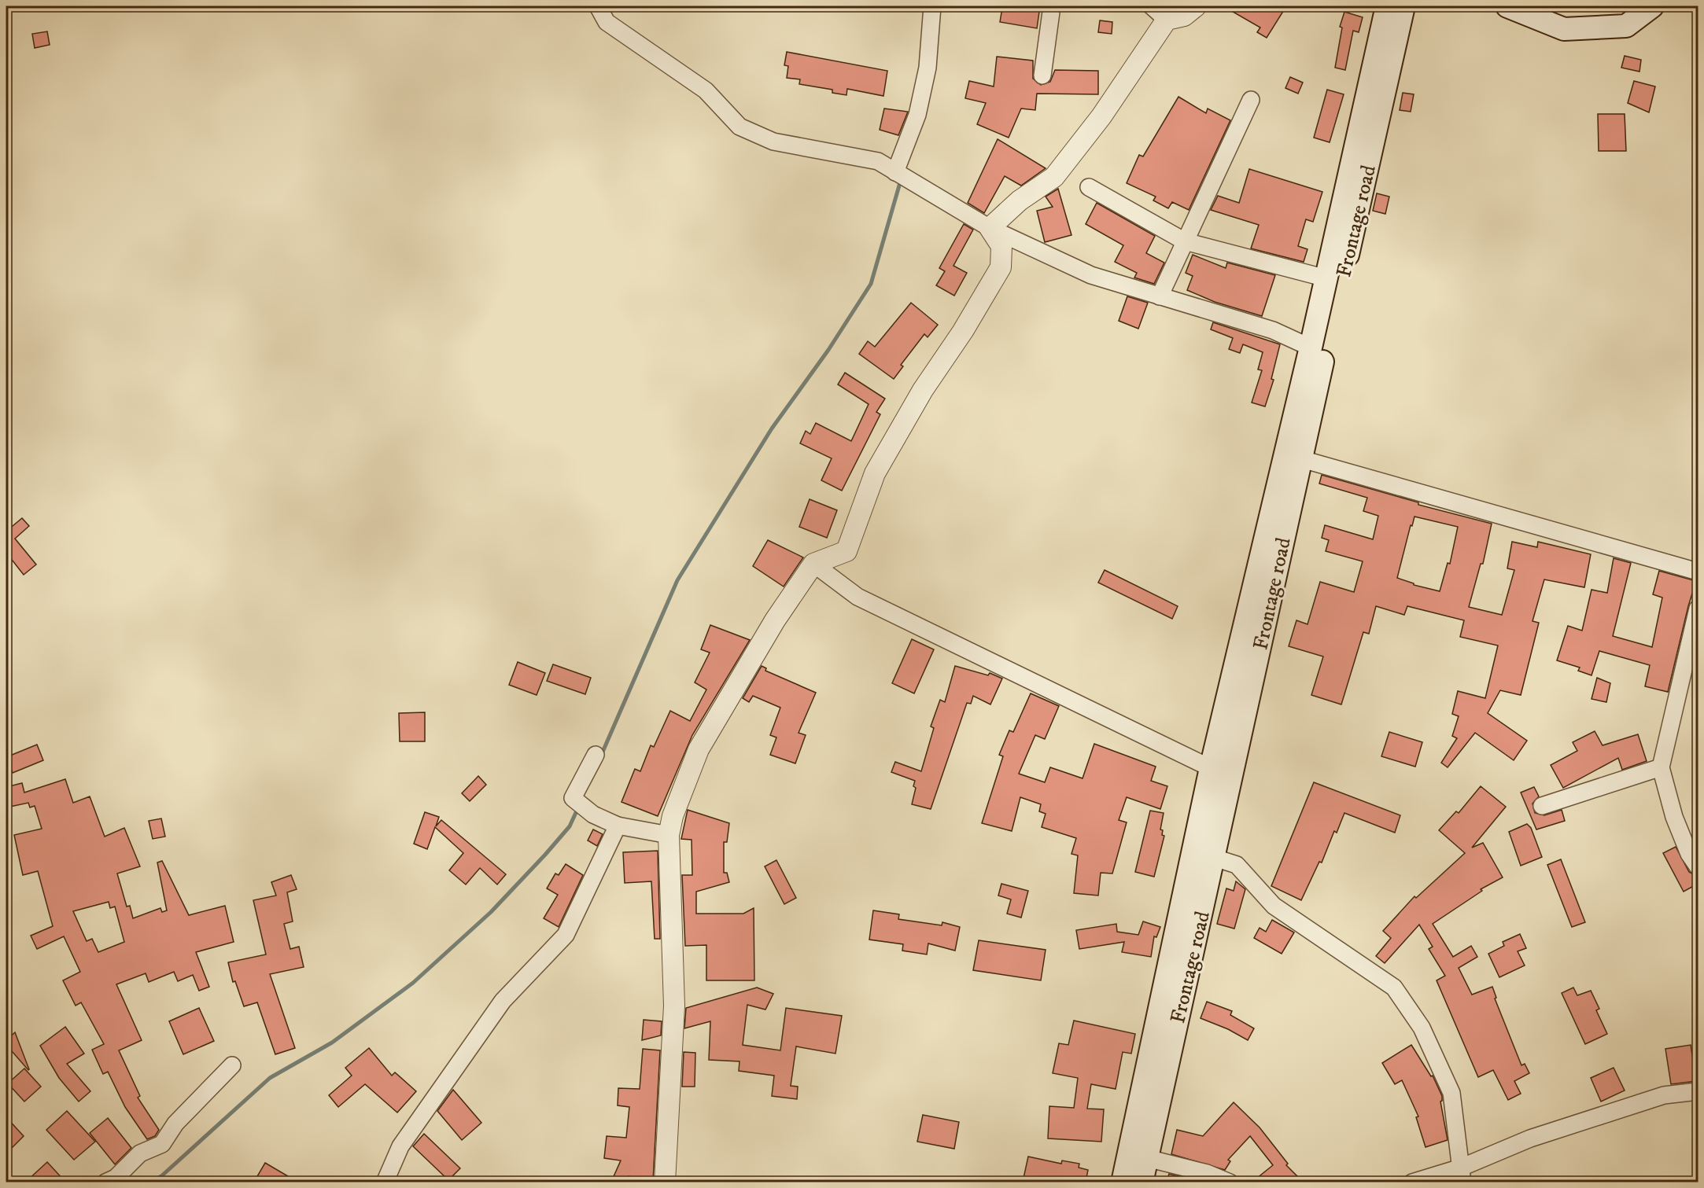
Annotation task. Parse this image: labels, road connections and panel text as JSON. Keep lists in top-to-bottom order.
{
  "streets": {
    "main road": ["Frontage road"]
  }
}
